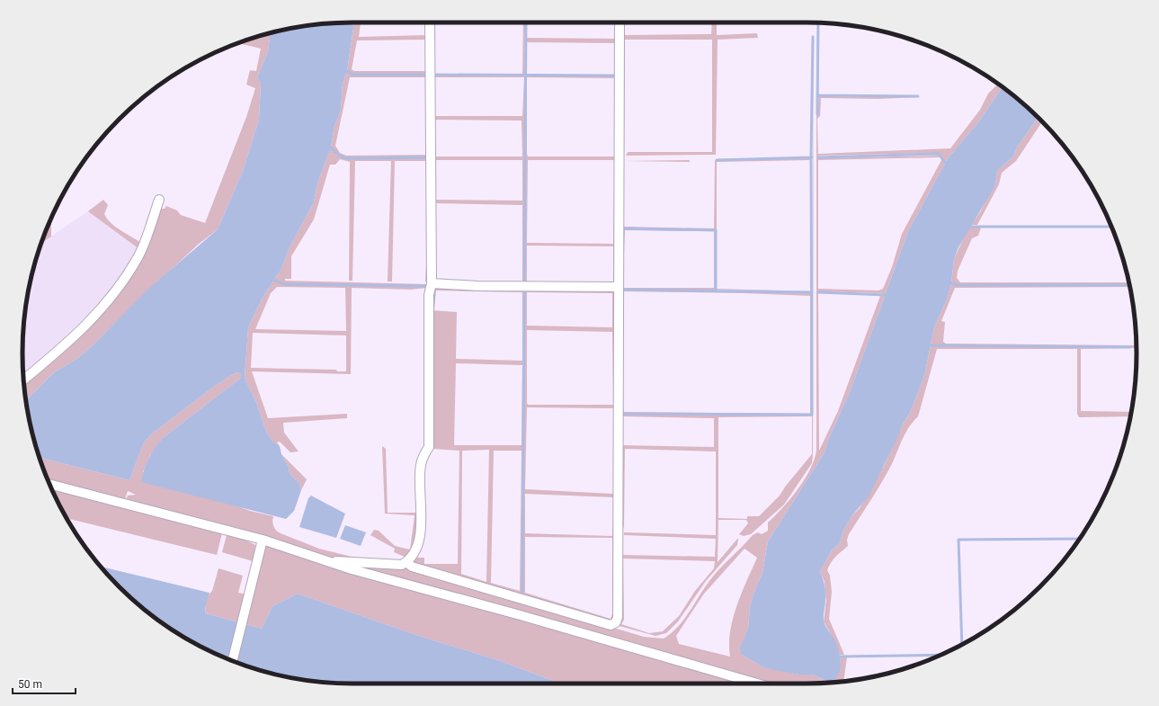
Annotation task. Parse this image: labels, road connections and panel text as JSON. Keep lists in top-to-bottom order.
{
  "scale_bar": "50 m"
}
